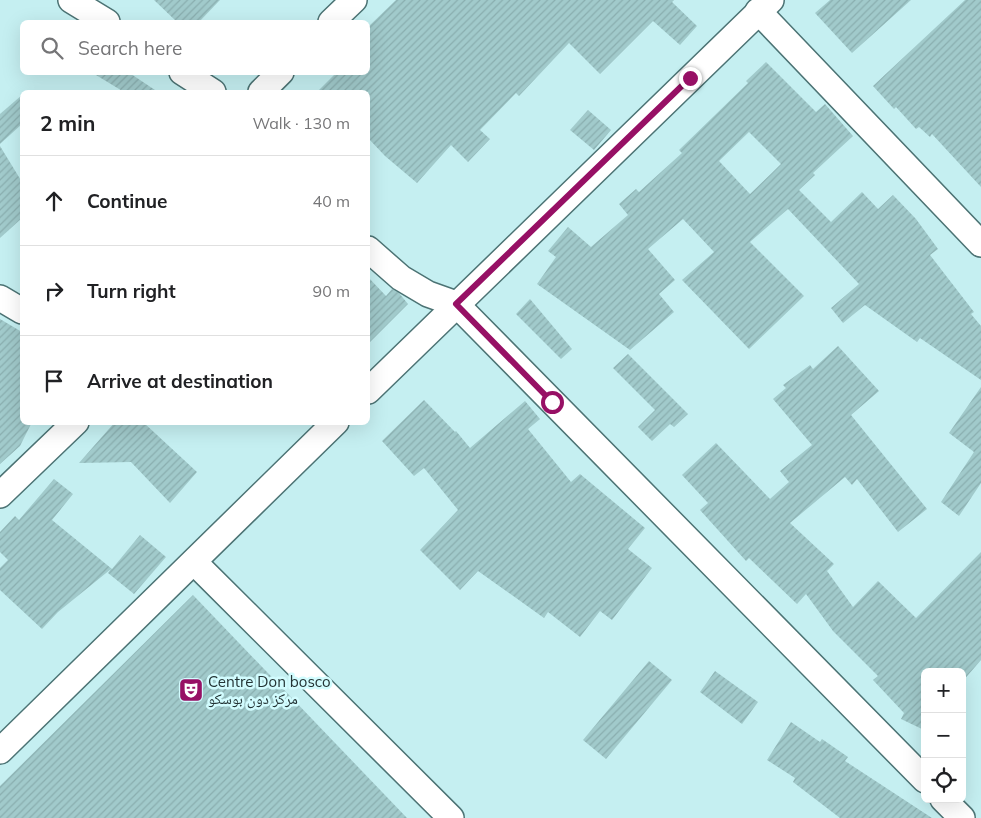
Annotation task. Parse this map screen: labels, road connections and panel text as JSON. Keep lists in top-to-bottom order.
{
  "places": {
    "theatre": ["Centre Don bosco مركز دون بوسكو"]
  },
  "page": {
    "search": "Search here",
    "heading": ["2 min", "Walk · 130 m"],
    "list": [
      ["Continue", "40 m"],
      ["Turn right", "90 m"],
      "Arrive at destination"
    ],
    "map_buttons": ["+", "−"]
  }
}
